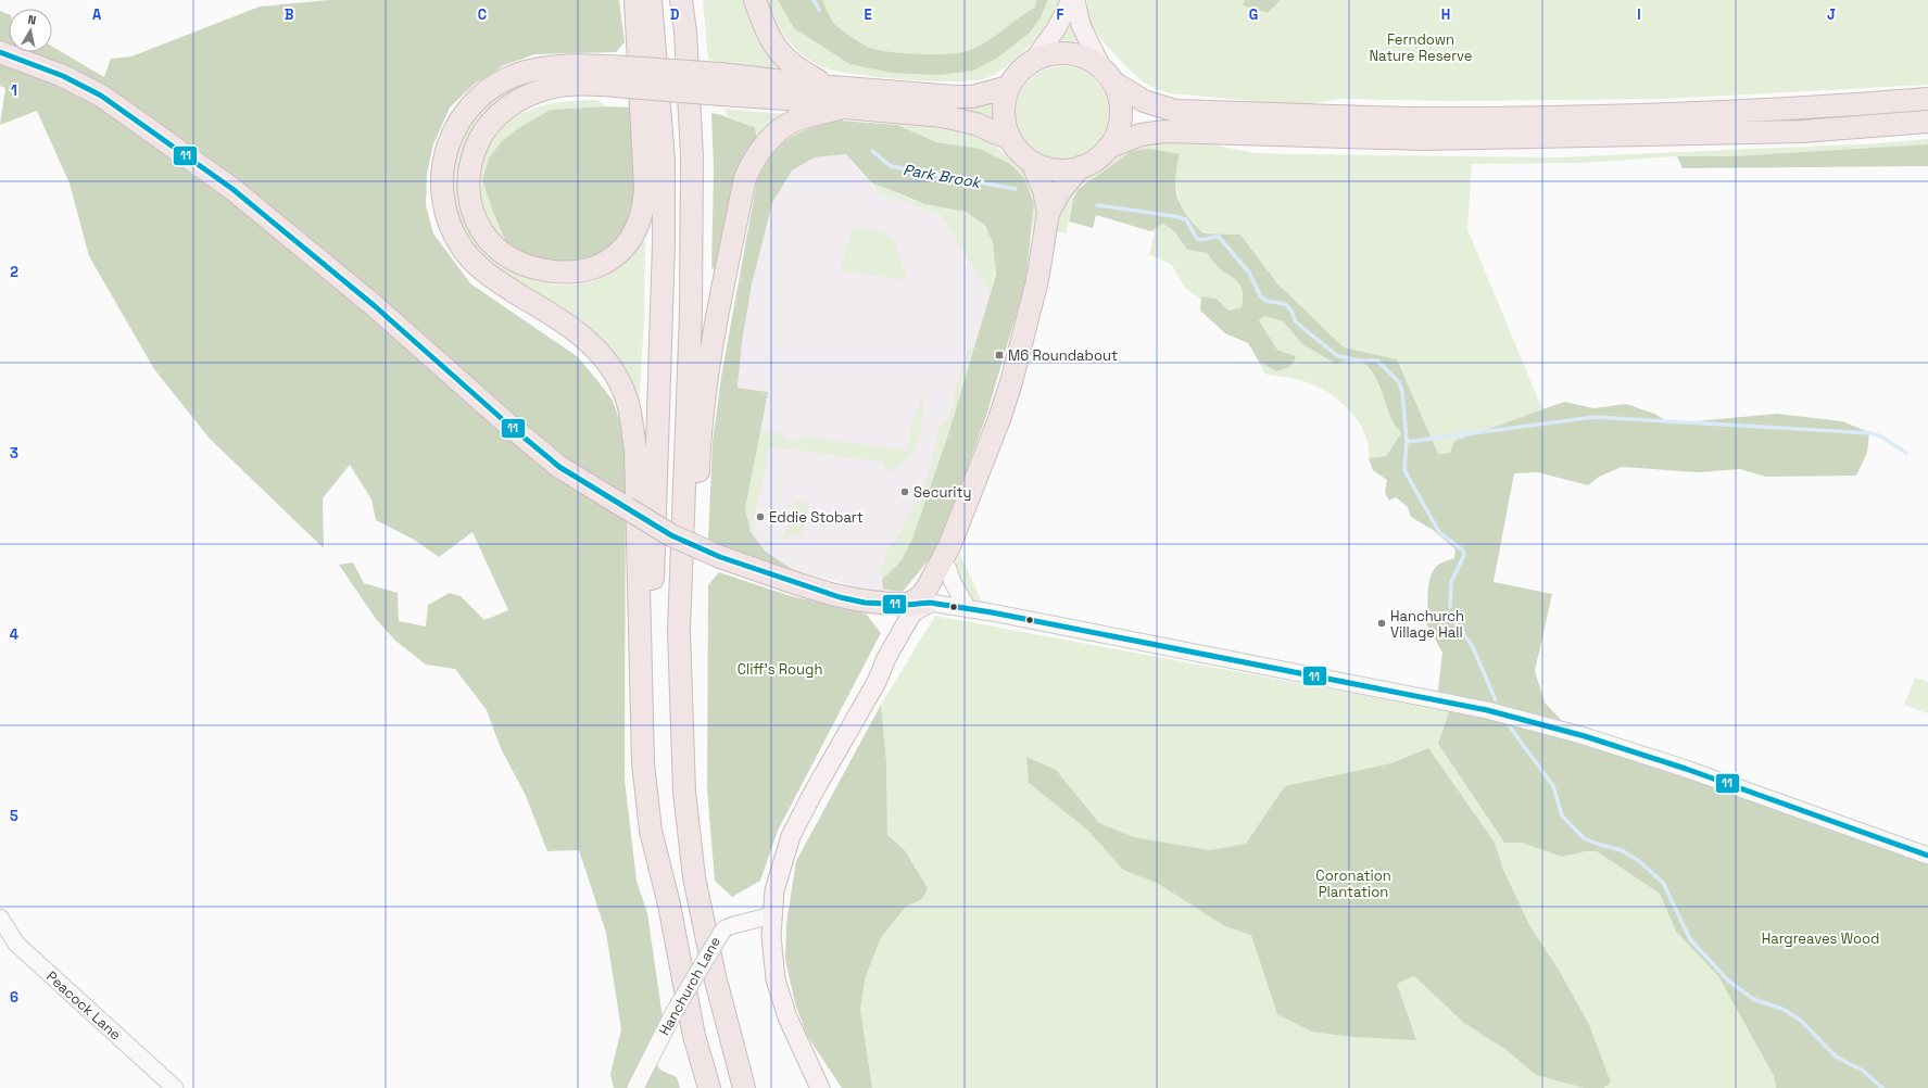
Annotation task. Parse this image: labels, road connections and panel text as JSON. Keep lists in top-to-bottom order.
{
  "streets": {
    "main road": ["Hanchurch Lane", "Peacock Lane"]
  },
  "water": ["Park Brook"],
  "parks": [
    "Ferndown Nature Reserve",
    "Cliff's Rough",
    "Coronation Plantation",
    "Hargreaves Wood"
  ],
  "places": {
    "transit": ["M6 Roundabout"],
    "other": ["Security", "Eddie Stobart", "Hanchurch Village Hall"]
  },
  "lines": ["transit line 11"],
  "north": "top",
  "grid": {
    "columns": [
      "A",
      "B",
      "C",
      "D",
      "E",
      "F",
      "G",
      "H",
      "I",
      "J"
    ],
    "rows": [
      "1",
      "2",
      "3",
      "4",
      "5",
      "6"
    ]
  }
}
